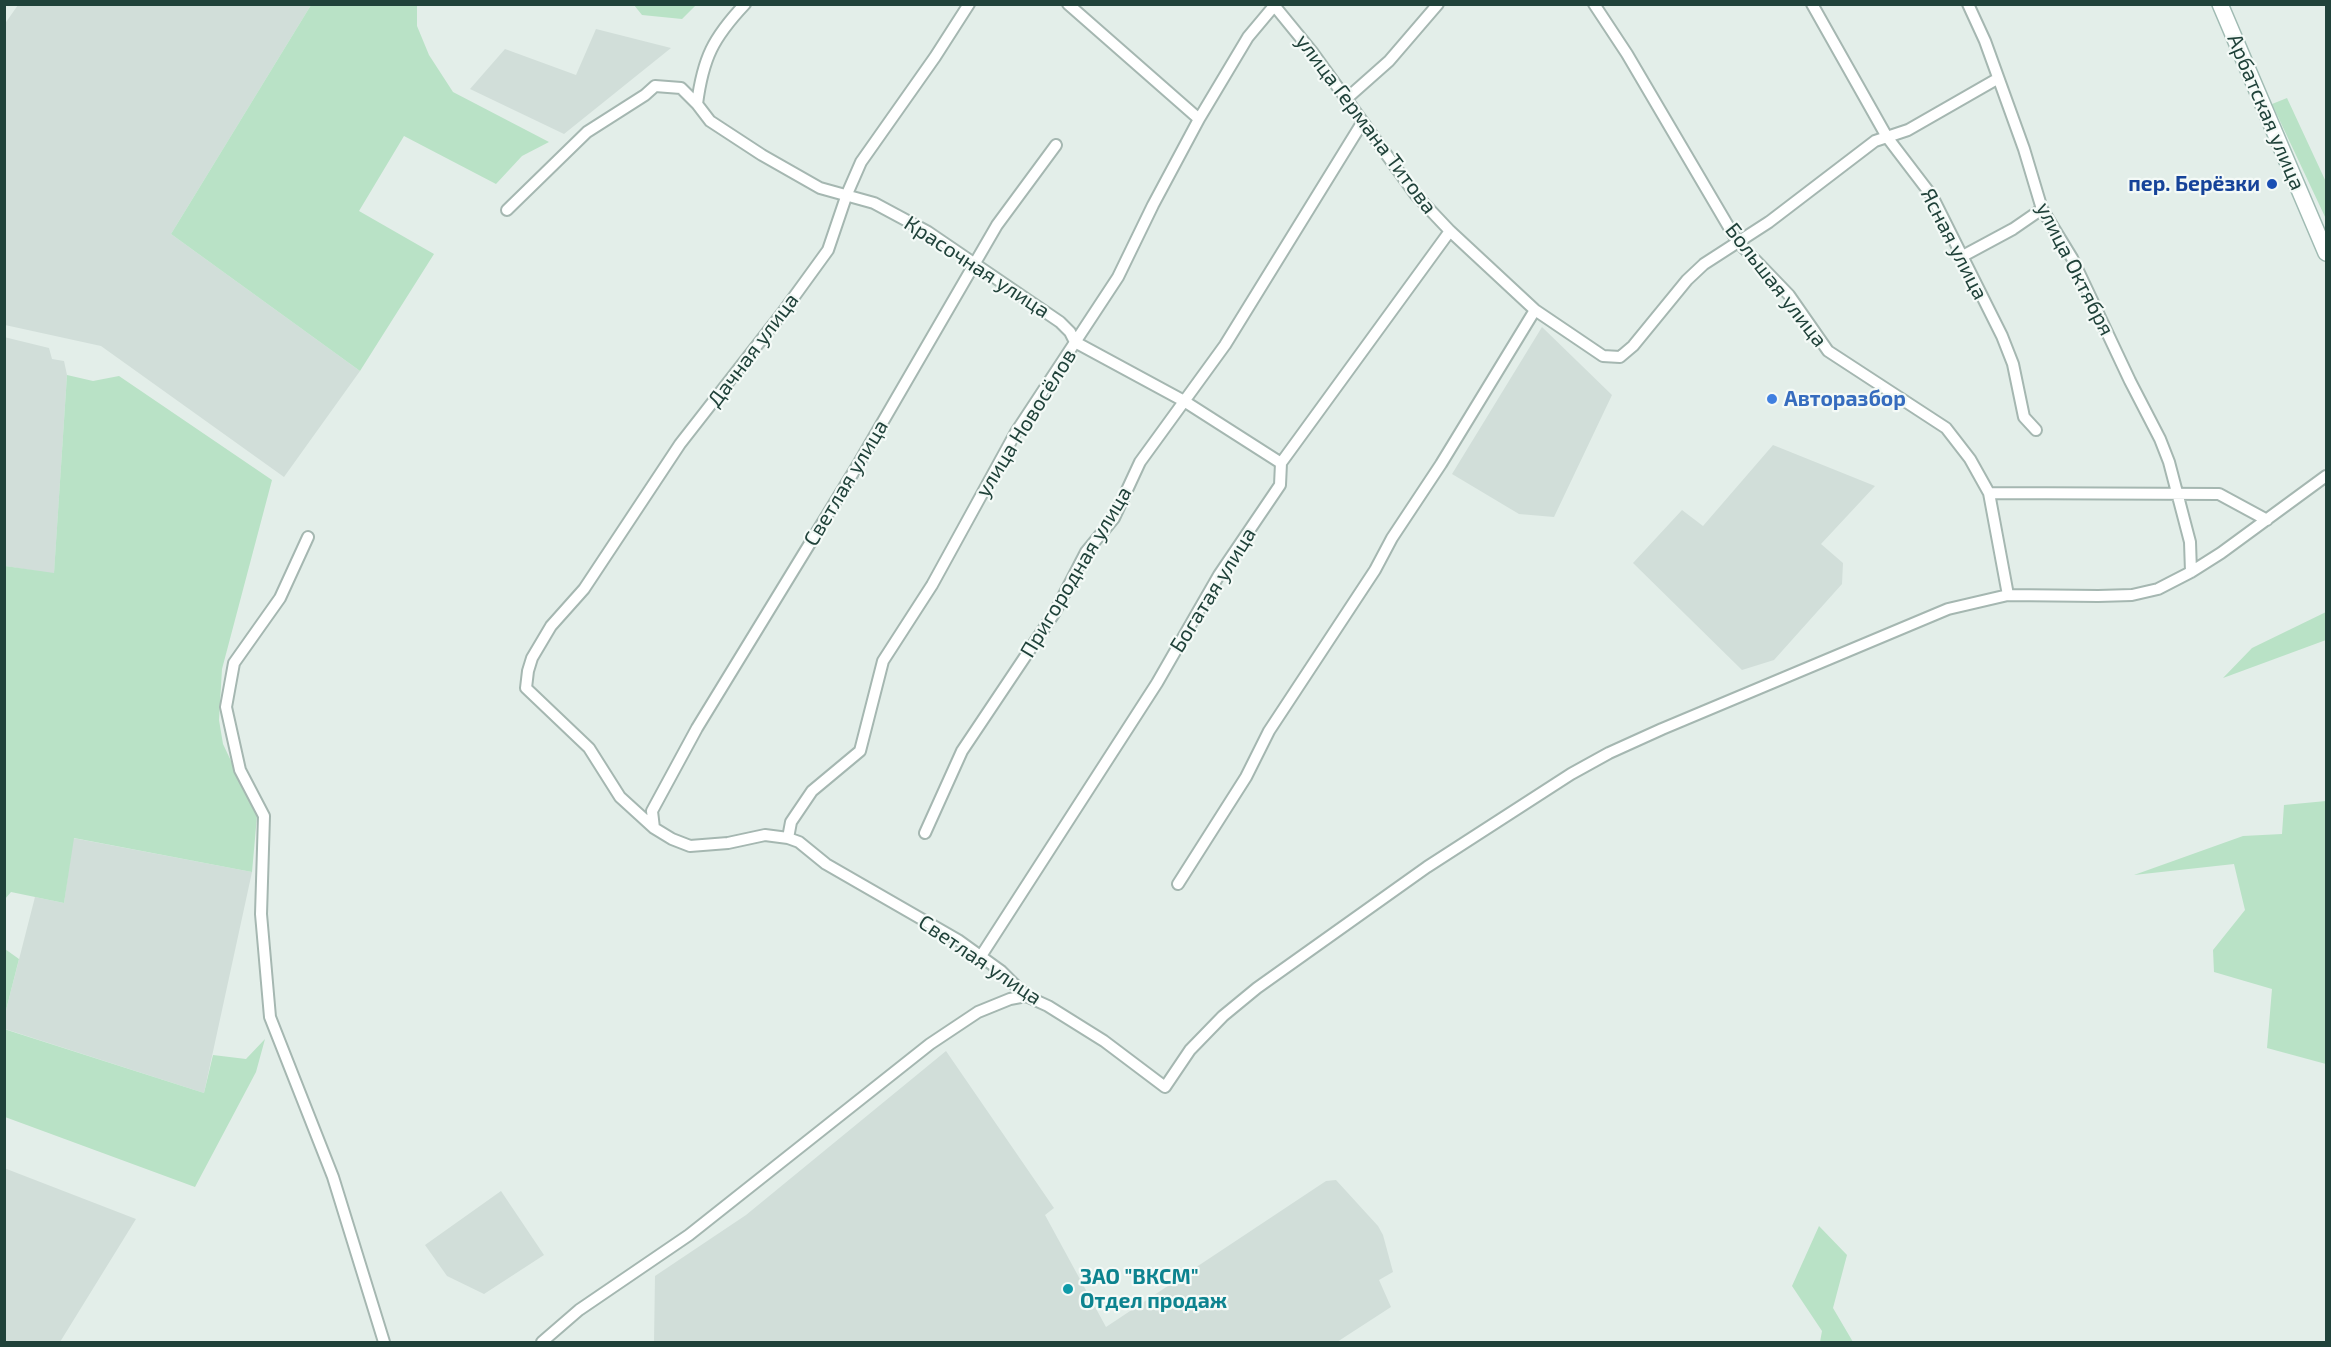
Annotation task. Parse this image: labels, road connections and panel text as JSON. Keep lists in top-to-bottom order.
{
  "streets": {
    "main road": ["Арбатская улица"],
    "street": [
      "улица Германа Титова",
      "Ясная улица",
      "Красочная улица",
      "улица Октября",
      "Большая улица",
      "Дачная улица",
      "улица Новосёлов",
      "Светлая улица",
      "Пригородная улица",
      "Богатая улица"
    ]
  },
  "crossings": [
    ["улица Германа Титова", "Большая улица"],
    ["улица Германа Титова", "улица Новосёлов"],
    ["улица Германа Титова", "Пригородная улица"],
    ["улица Германа Титова", "Богатая улица"],
    ["Красочная улица", "Дачная улица"],
    ["Красочная улица", "улица Новосёлов"],
    ["Красочная улица", "Светлая улица"],
    ["Красочная улица", "Пригородная улица"],
    ["Красочная улица", "Богатая улица"],
    ["Большая улица", "Светлая улица"],
    ["Дачная улица", "Светлая улица"],
    ["улица Новосёлов", "Светлая улица"],
    ["Светлая улица", "Богатая улица"]
  ],
  "places": ["пер. Берёзки", "Авторазбор", "ЗАО \"ВКСМ\" Отдел продаж"]
}
